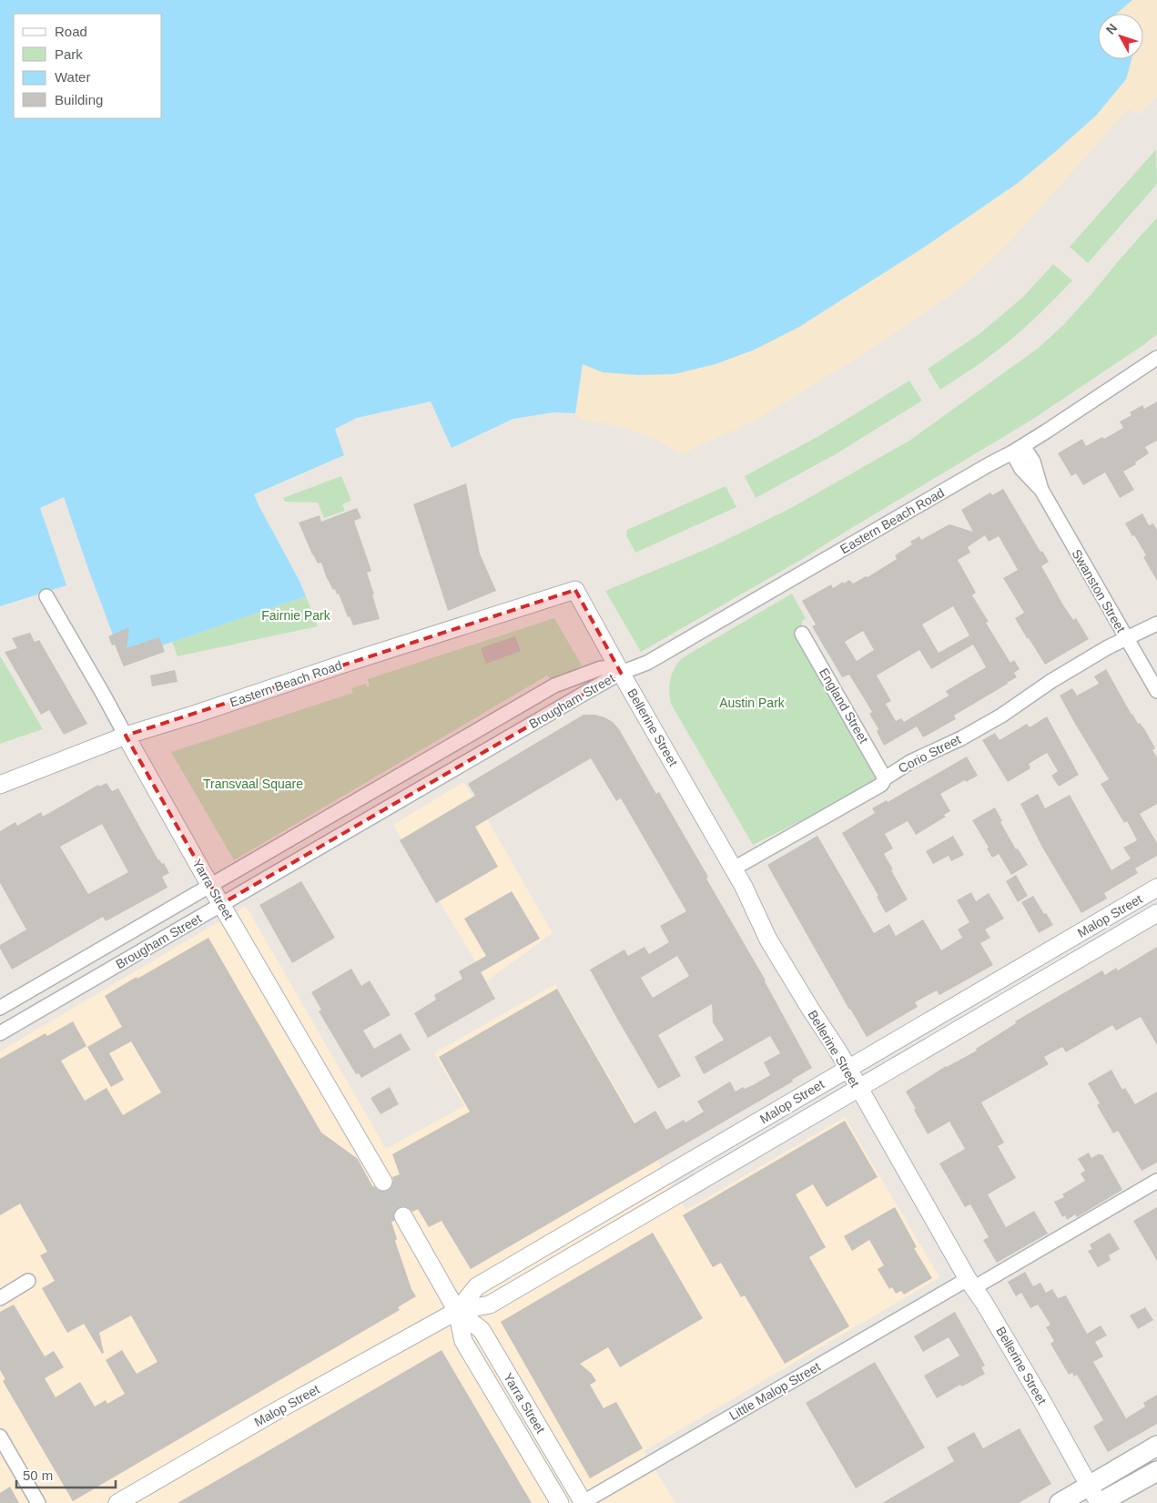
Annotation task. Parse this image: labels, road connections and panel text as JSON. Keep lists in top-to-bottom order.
{
  "streets": {
    "street": [
      "Eastern Beach Road",
      "Swanston Street",
      "Brougham Street",
      "England Street",
      "Bellerine Street",
      "Corio Street",
      "Yarra Street",
      "Malop Street",
      "Little Malop Street"
    ]
  },
  "crossings": [
    ["Eastern Beach Road", "Swanston Street"],
    ["Eastern Beach Road", "Brougham Street"],
    ["Eastern Beach Road", "Bellerine Street"],
    ["Eastern Beach Road", "Yarra Street"],
    ["Swanston Street", "Corio Street"],
    ["Brougham Street", "Bellerine Street"],
    ["Brougham Street", "Yarra Street"],
    ["England Street", "Corio Street"],
    ["Bellerine Street", "Corio Street"],
    ["Bellerine Street", "Malop Street"],
    ["Bellerine Street", "Little Malop Street"],
    ["Yarra Street", "Malop Street"],
    ["Yarra Street", "Little Malop Street"]
  ],
  "parks": ["Fairnie Park", "Austin Park", "Transvaal Square"],
  "legend": [
    "Road",
    "Park",
    "Water",
    "Building"
  ],
  "scale_bar": "50 m",
  "north": "top left"
}
